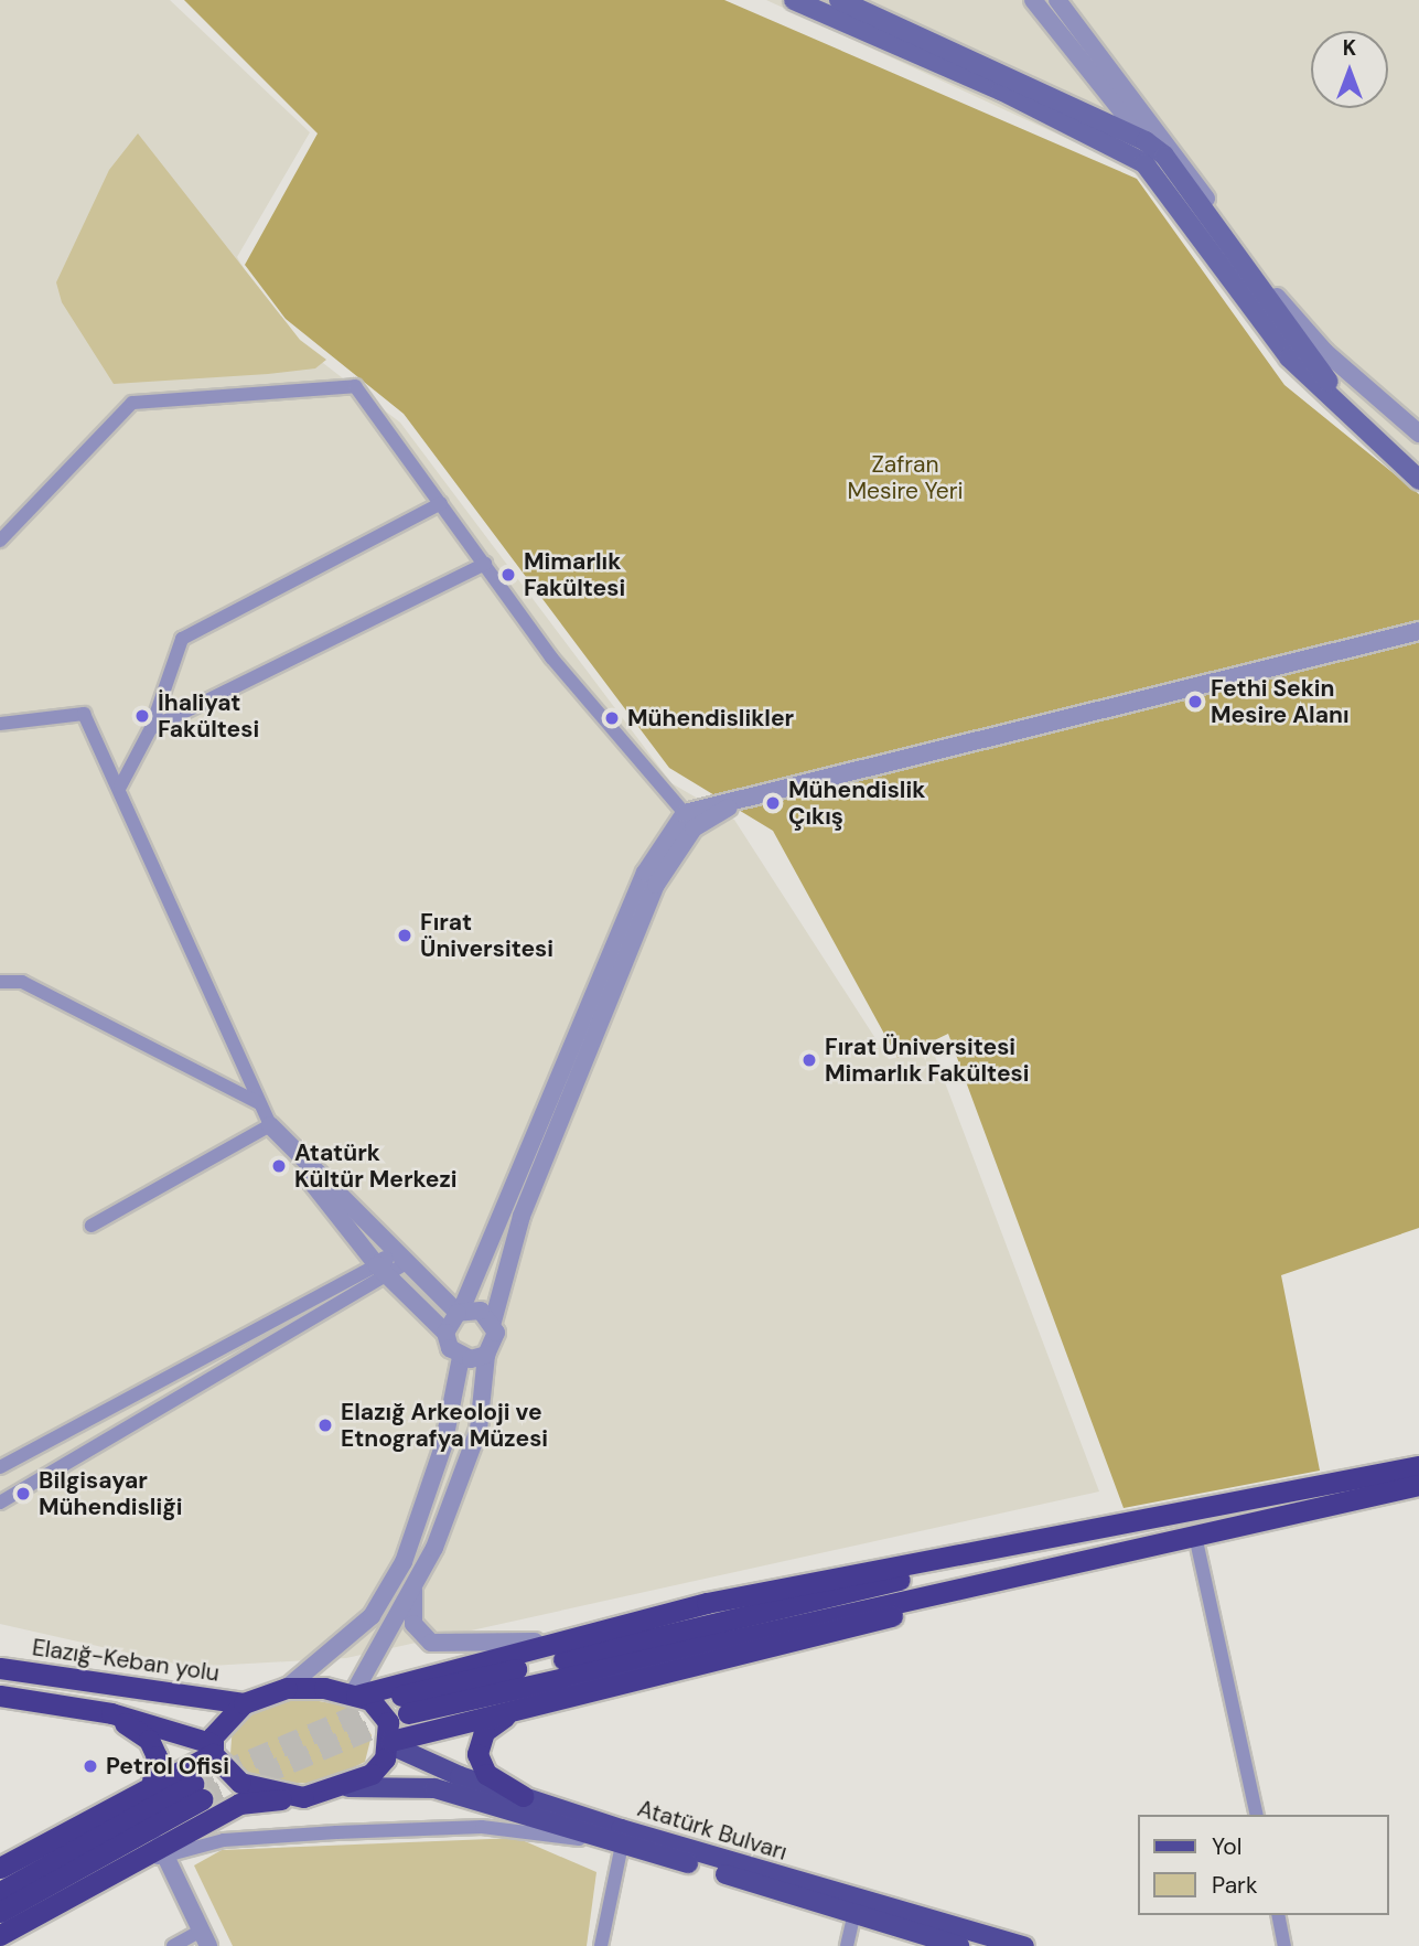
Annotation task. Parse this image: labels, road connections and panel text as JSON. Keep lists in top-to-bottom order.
{
  "streets": {
    "highway": ["Elazığ-Keban yolu"],
    "main road": ["Atatürk Bulvarı"]
  },
  "crossings": [
    ["Elazığ-Keban yolu", "Atatürk Bulvarı"]
  ],
  "parks": ["Zafran Mesire Yeri"],
  "places": [
    "Mimarlık Fakültesi",
    "Fethi Sekin Mesire Alanı",
    "İhaliyat Fakültesi",
    "Mühendislikler",
    "Mühendislik Çıkış",
    "Fırat Üniversitesi",
    "Fırat Üniversitesi Mimarlık Fakültesi",
    "Atatürk Kültür Merkezi",
    "Elazığ Arkeoloji ve Etnografya Müzesi",
    "Bilgisayar Mühendisliği",
    "Petrol Ofisi"
  ],
  "legend": ["Yol", "Park"],
  "north": "top"
}
